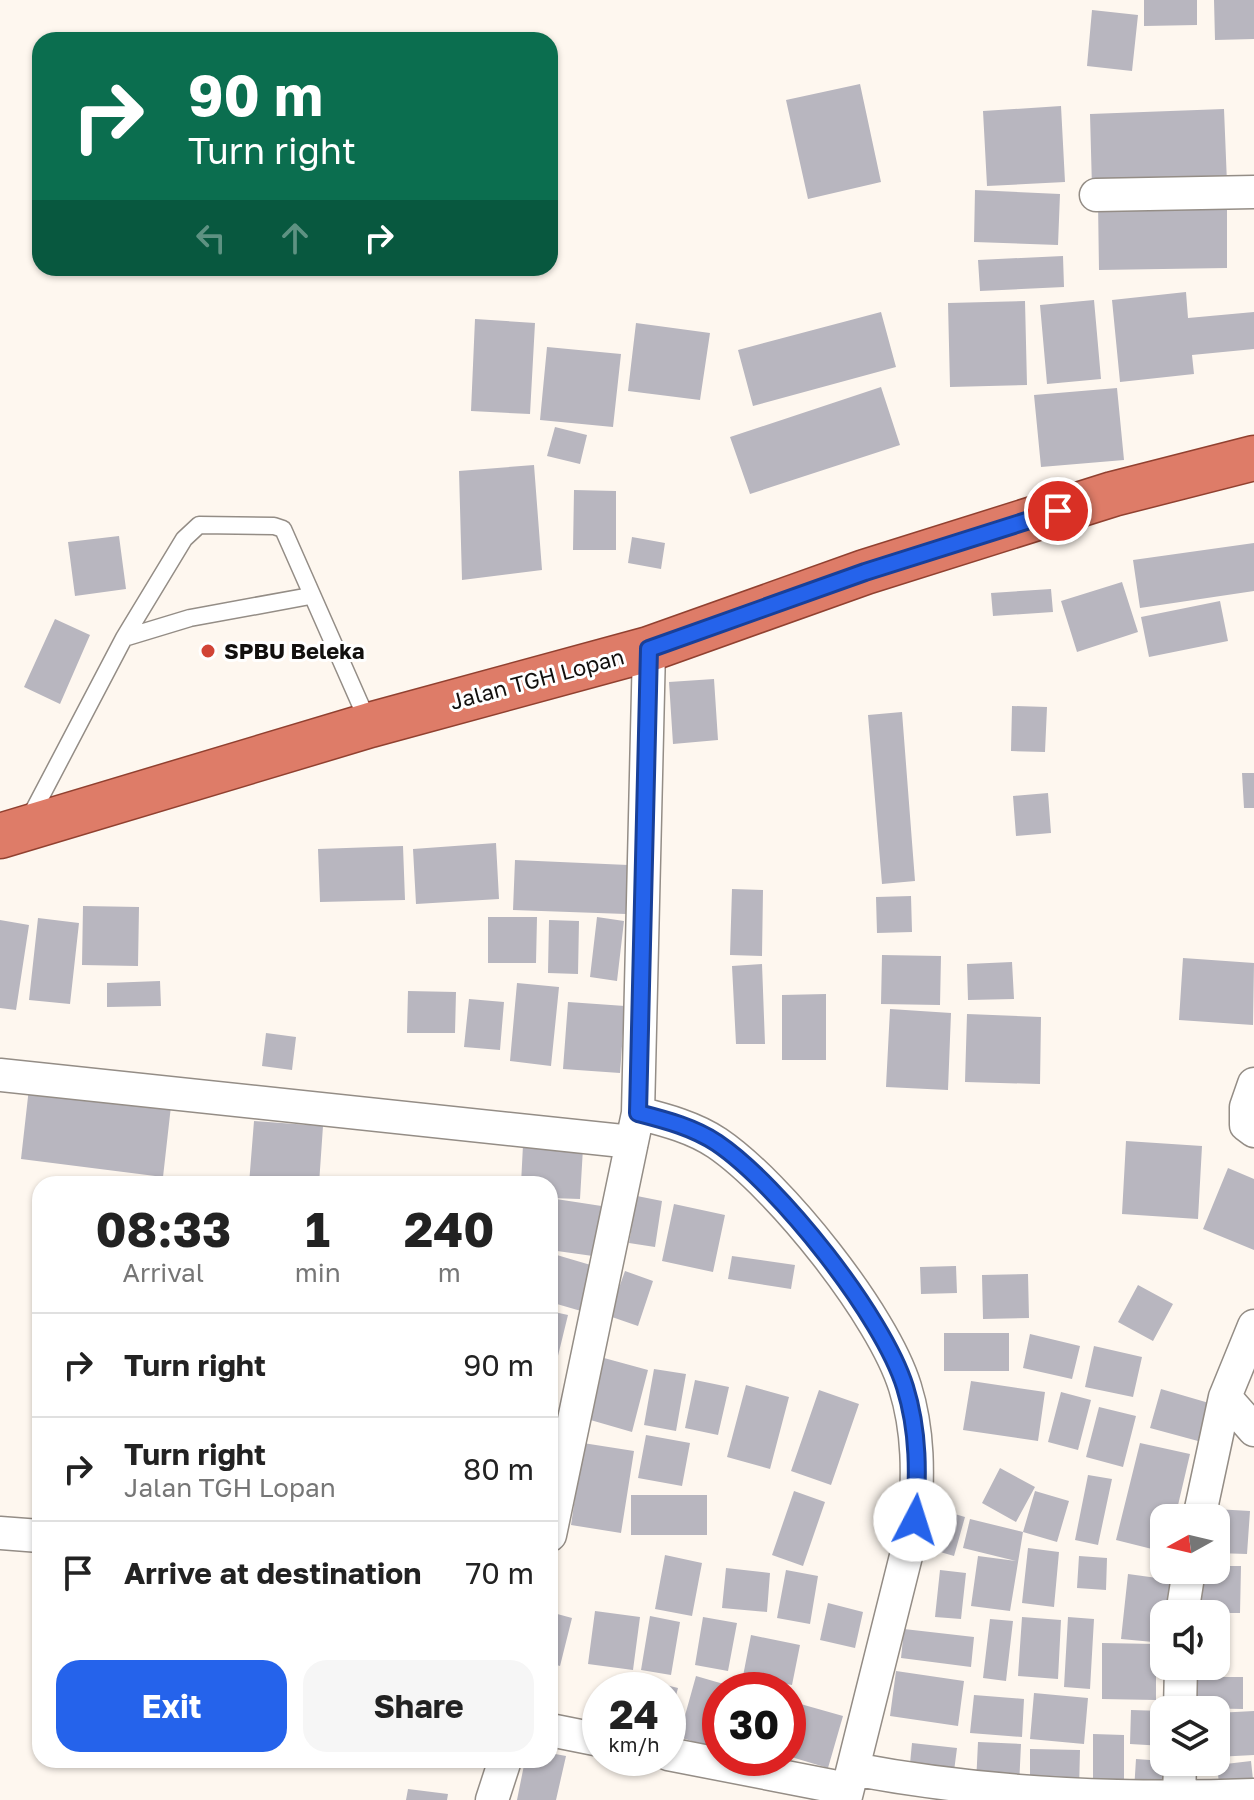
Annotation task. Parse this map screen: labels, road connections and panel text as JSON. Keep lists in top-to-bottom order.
{
  "streets": {
    "highway": ["Jalan TGH Lopan"]
  },
  "places": ["SPBU Beleka"],
  "north": "left",
  "page": {
    "turn": ["90 m", "Turn right"],
    "eta": [
      "08:33",
      "Arrival",
      "1",
      "min",
      "240",
      "m"
    ],
    "list": [
      {
        "name": "Turn right",
        "value": "90 m"
      },
      {
        "name": "Turn right",
        "note": "Jalan TGH Lopan",
        "value": "80 m"
      },
      {
        "name": "Arrive at destination",
        "value": "70 m"
      }
    ],
    "buttons": ["Exit", "Share"],
    "speed": "24 km/h",
    "limit": "30"
  }
}
